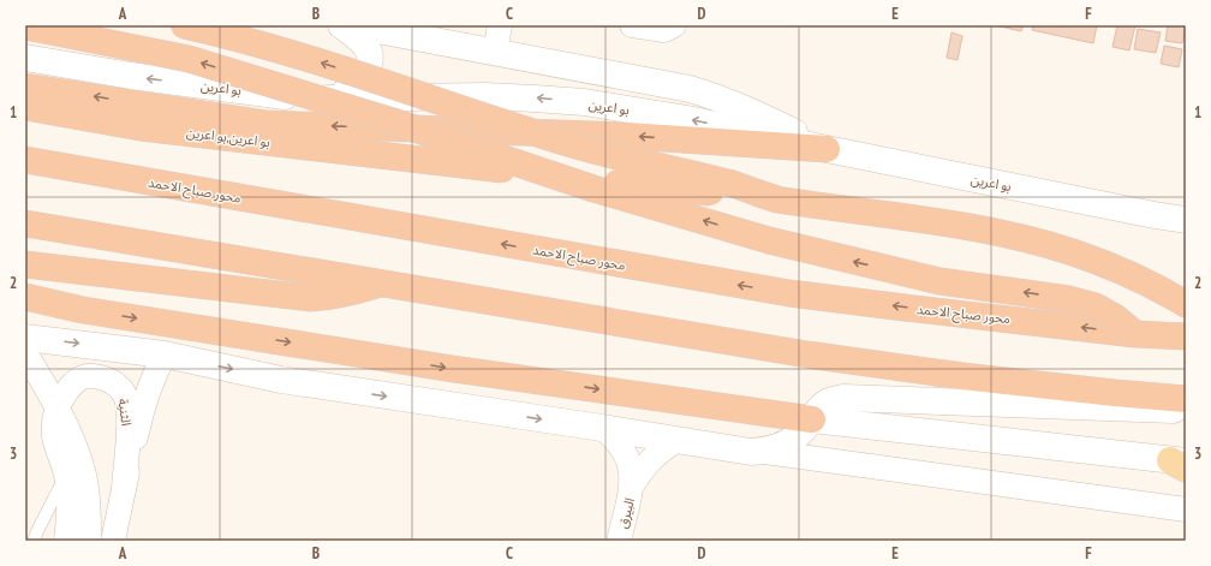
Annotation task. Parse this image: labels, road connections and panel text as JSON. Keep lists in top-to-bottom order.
{
  "streets": {
    "highway": ["بو اعرين,بو اعرين", "محور صباح الاحمد"],
    "main road": ["بو اعرين"],
    "street": ["الثنية", "البيرق"]
  },
  "grid": {
    "columns": [
      "A",
      "B",
      "C",
      "D",
      "E",
      "F"
    ],
    "rows": ["1", "2", "3"]
  }
}
